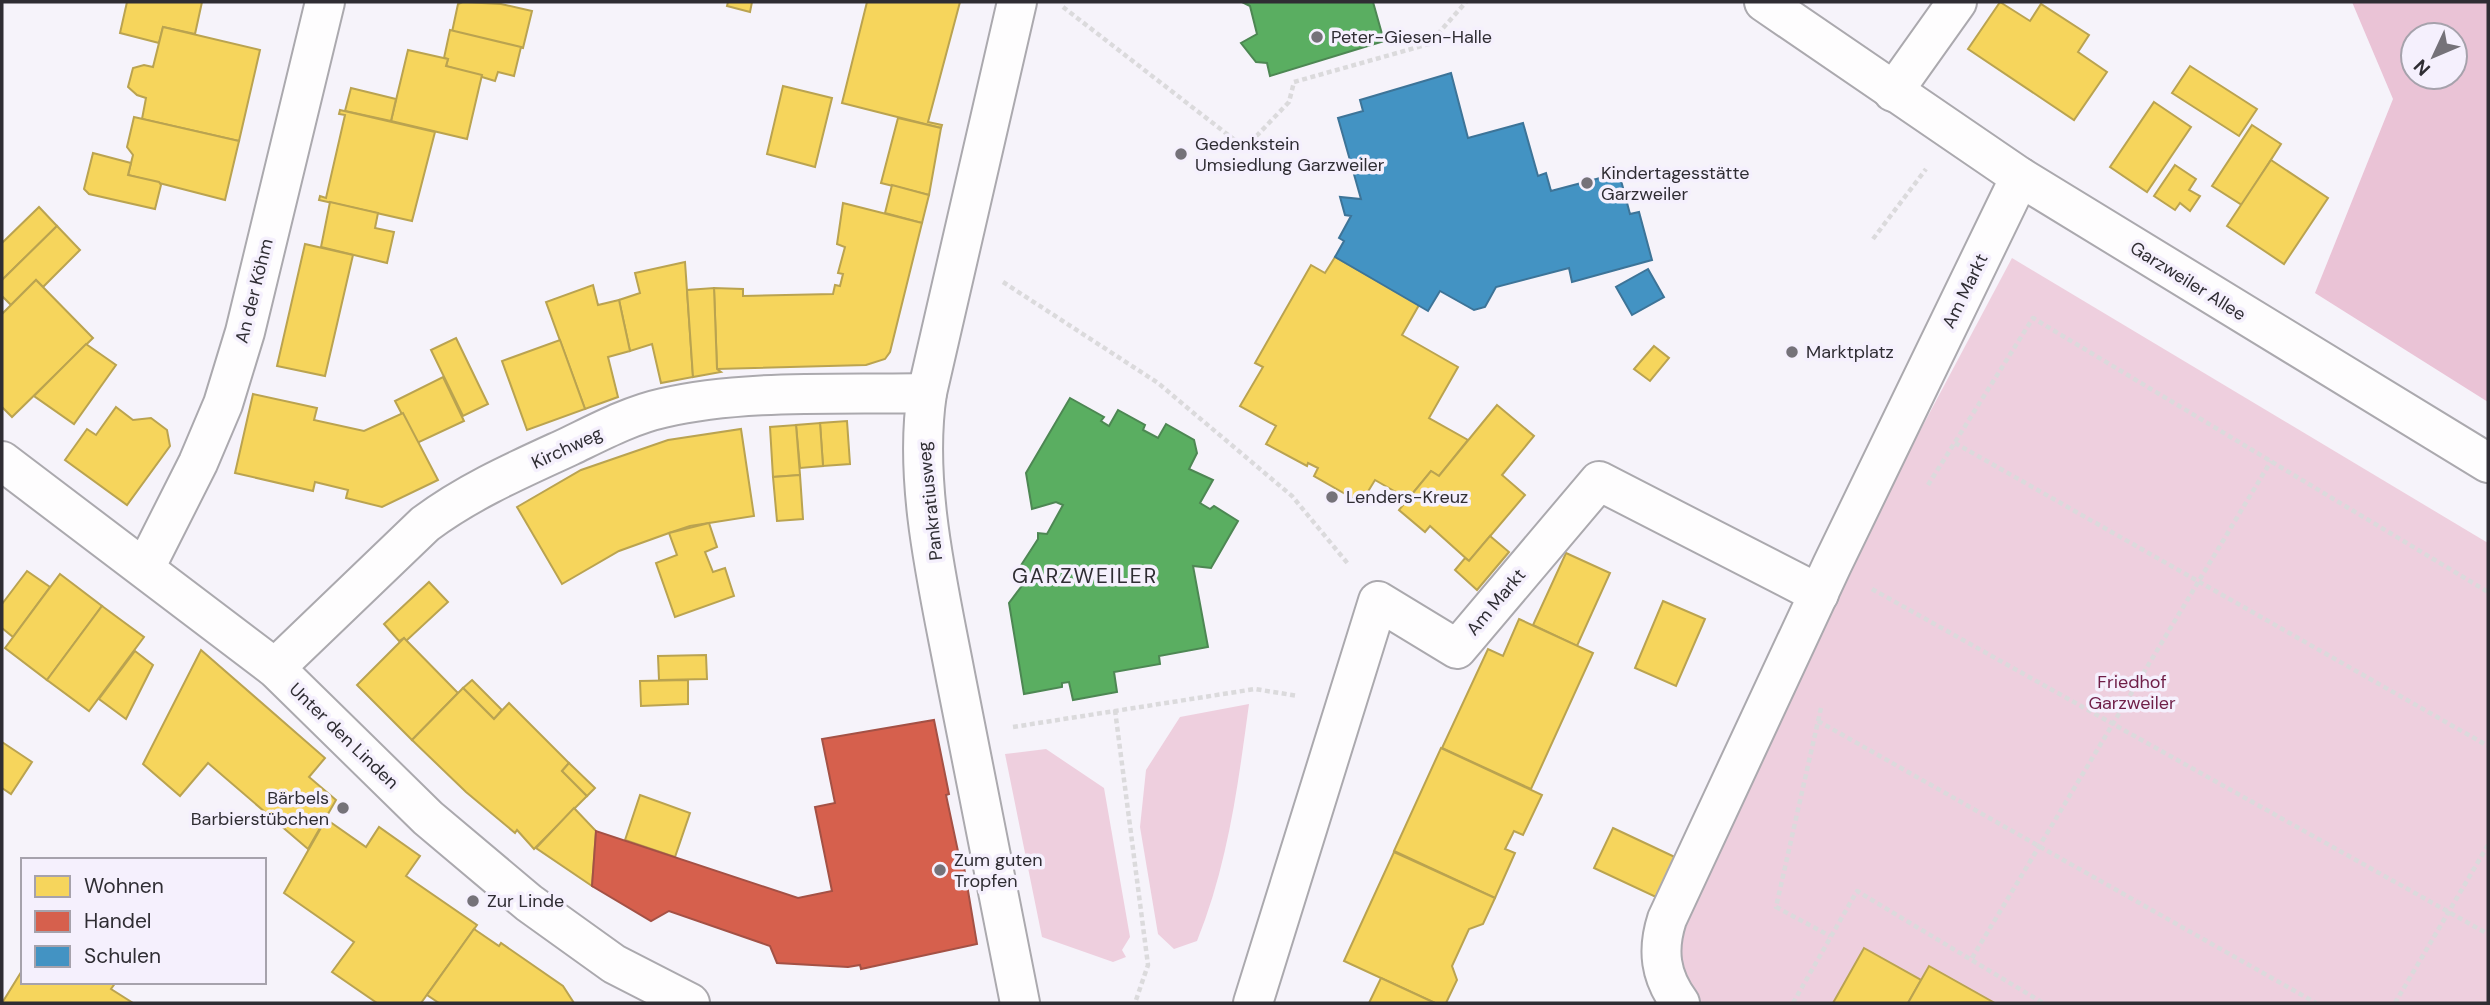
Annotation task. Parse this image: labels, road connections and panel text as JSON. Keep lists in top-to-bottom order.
{
  "streets": {
    "street": [
      "Garzweiler Allee",
      "An der Köhm",
      "Am Markt",
      "Kirchweg",
      "Pankratiusweg",
      "Unter den Linden"
    ]
  },
  "crossings": [
    ["Garzweiler Allee", "Am Markt"],
    ["An der Köhm", "Unter den Linden"],
    ["Kirchweg", "Pankratiusweg"],
    ["Kirchweg", "Unter den Linden"]
  ],
  "districts": ["GARZWEILER"],
  "parks": ["Friedhof Garzweiler"],
  "places": [
    "Peter-Giesen-Halle",
    "Gedenkstein Umsiedlung Garzweiler",
    "Kindertagesstätte Garzweiler",
    "Marktplatz",
    "Lenders-Kreuz",
    "Bärbels Barbierstübchen",
    "Zum guten Tropfen",
    "Zur Linde"
  ],
  "legend": ["Wohnen", "Handel", "Schulen"],
  "north": "bottom left"
}
